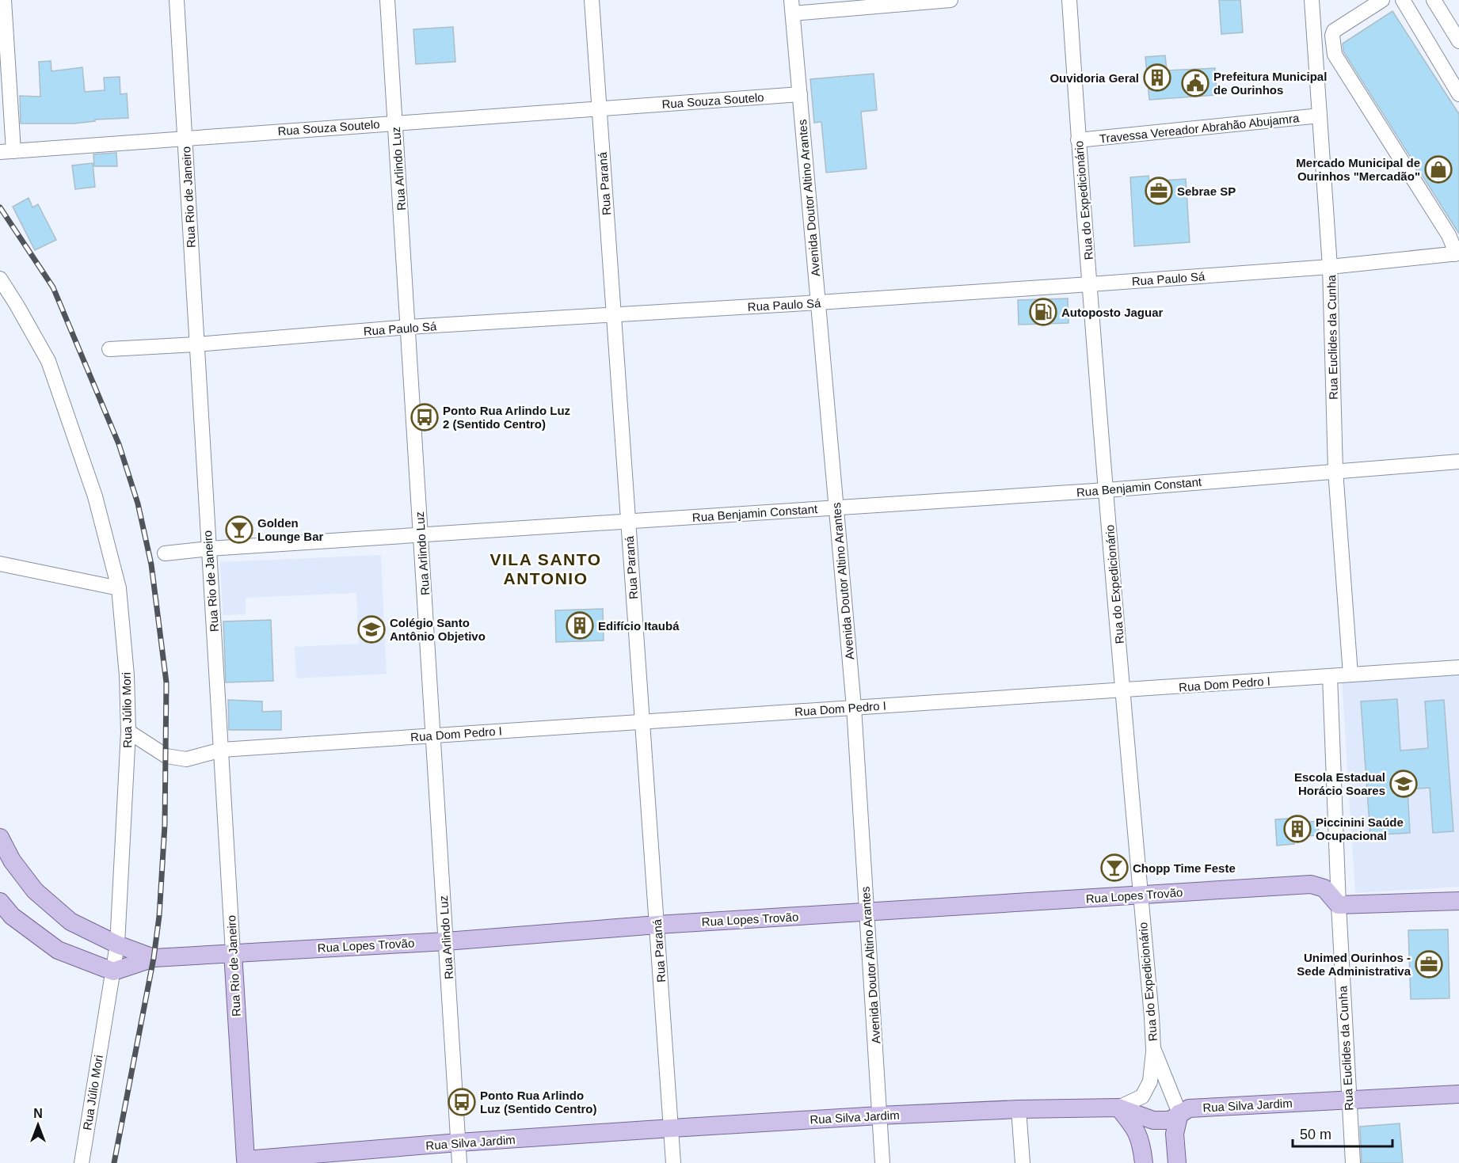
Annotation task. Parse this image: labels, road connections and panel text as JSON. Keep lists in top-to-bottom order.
{
  "streets": {
    "main road": ["Rua Rio de Janeiro", "Rua Lopes Trovão", "Rua Silva Jardim"],
    "street": [
      "Rua Souza Soutelo",
      "Travessa Vereador Abrahão Abujamra",
      "Rua Arlindo Luz",
      "Rua Paraná",
      "Avenida Doutor Altino Arantes",
      "Rua do Expedicionário",
      "Rua Paulo Sá",
      "Rua Euclides da Cunha",
      "Rua Benjamin Constant",
      "Rua Dom Pedro I",
      "Rua Júlio Mori"
    ]
  },
  "crossings": [
    ["Rua Souza Soutelo", "Rua Arlindo Luz"],
    ["Rua Souza Soutelo", "Rua Paraná"],
    ["Rua Souza Soutelo", "Rua Rio de Janeiro"],
    ["Rua Souza Soutelo", "Avenida Doutor Altino Arantes"],
    ["Travessa Vereador Abrahão Abujamra", "Rua do Expedicionário"],
    ["Travessa Vereador Abrahão Abujamra", "Rua Euclides da Cunha"],
    ["Rua Arlindo Luz", "Rua Paulo Sá"],
    ["Rua Arlindo Luz", "Rua Benjamin Constant"],
    ["Rua Arlindo Luz", "Rua Dom Pedro I"],
    ["Rua Arlindo Luz", "Rua Lopes Trovão"],
    ["Rua Arlindo Luz", "Rua Silva Jardim"],
    ["Rua Paraná", "Rua Paulo Sá"],
    ["Rua Paraná", "Rua Benjamin Constant"],
    ["Rua Paraná", "Rua Dom Pedro I"],
    ["Rua Paraná", "Rua Lopes Trovão"],
    ["Rua Paraná", "Rua Silva Jardim"],
    ["Rua Rio de Janeiro", "Rua Paulo Sá"],
    ["Rua Rio de Janeiro", "Rua Benjamin Constant"],
    ["Rua Rio de Janeiro", "Rua Dom Pedro I"],
    ["Rua Rio de Janeiro", "Rua Lopes Trovão"],
    ["Rua Rio de Janeiro", "Rua Silva Jardim"],
    ["Avenida Doutor Altino Arantes", "Rua Paulo Sá"],
    ["Avenida Doutor Altino Arantes", "Rua Benjamin Constant"],
    ["Avenida Doutor Altino Arantes", "Rua Dom Pedro I"],
    ["Avenida Doutor Altino Arantes", "Rua Lopes Trovão"],
    ["Avenida Doutor Altino Arantes", "Rua Silva Jardim"],
    ["Rua do Expedicionário", "Rua Paulo Sá"],
    ["Rua do Expedicionário", "Rua Benjamin Constant"],
    ["Rua do Expedicionário", "Rua Dom Pedro I"],
    ["Rua do Expedicionário", "Rua Lopes Trovão"],
    ["Rua do Expedicionário", "Rua Silva Jardim"],
    ["Rua Paulo Sá", "Rua Euclides da Cunha"],
    ["Rua Euclides da Cunha", "Rua Benjamin Constant"],
    ["Rua Euclides da Cunha", "Rua Dom Pedro I"],
    ["Rua Euclides da Cunha", "Rua Lopes Trovão"],
    ["Rua Euclides da Cunha", "Rua Silva Jardim"],
    ["Rua Dom Pedro I", "Rua Júlio Mori"]
  ],
  "districts": ["VILA SANTO ANTONIO"],
  "places": {
    "building": ["Ouvidoria Geral", "Edifício Itaubá", "Piccinini Saúde Ocupacional"],
    "public building": ["Prefeitura Municipal de Ourinhos"],
    "shop": ["Mercado Municipal de Ourinhos \"Mercadão\""],
    "office": ["Sebrae SP", "Unimed Ourinhos - Sede Administrativa"],
    "fuel station": ["Autoposto Jaguar"],
    "bus stop": ["Ponto Rua Arlindo Luz 2 (Sentido Centro)", "Ponto Rua Arlindo Luz (Sentido Centro)"],
    "bar": ["Golden Lounge Bar", "Chopp Time Feste"],
    "school or university": ["Colégio Santo Antônio Objetivo", "Escola Estadual Horácio Soares"]
  },
  "scale_bar": "50 m",
  "north": "top"
}
